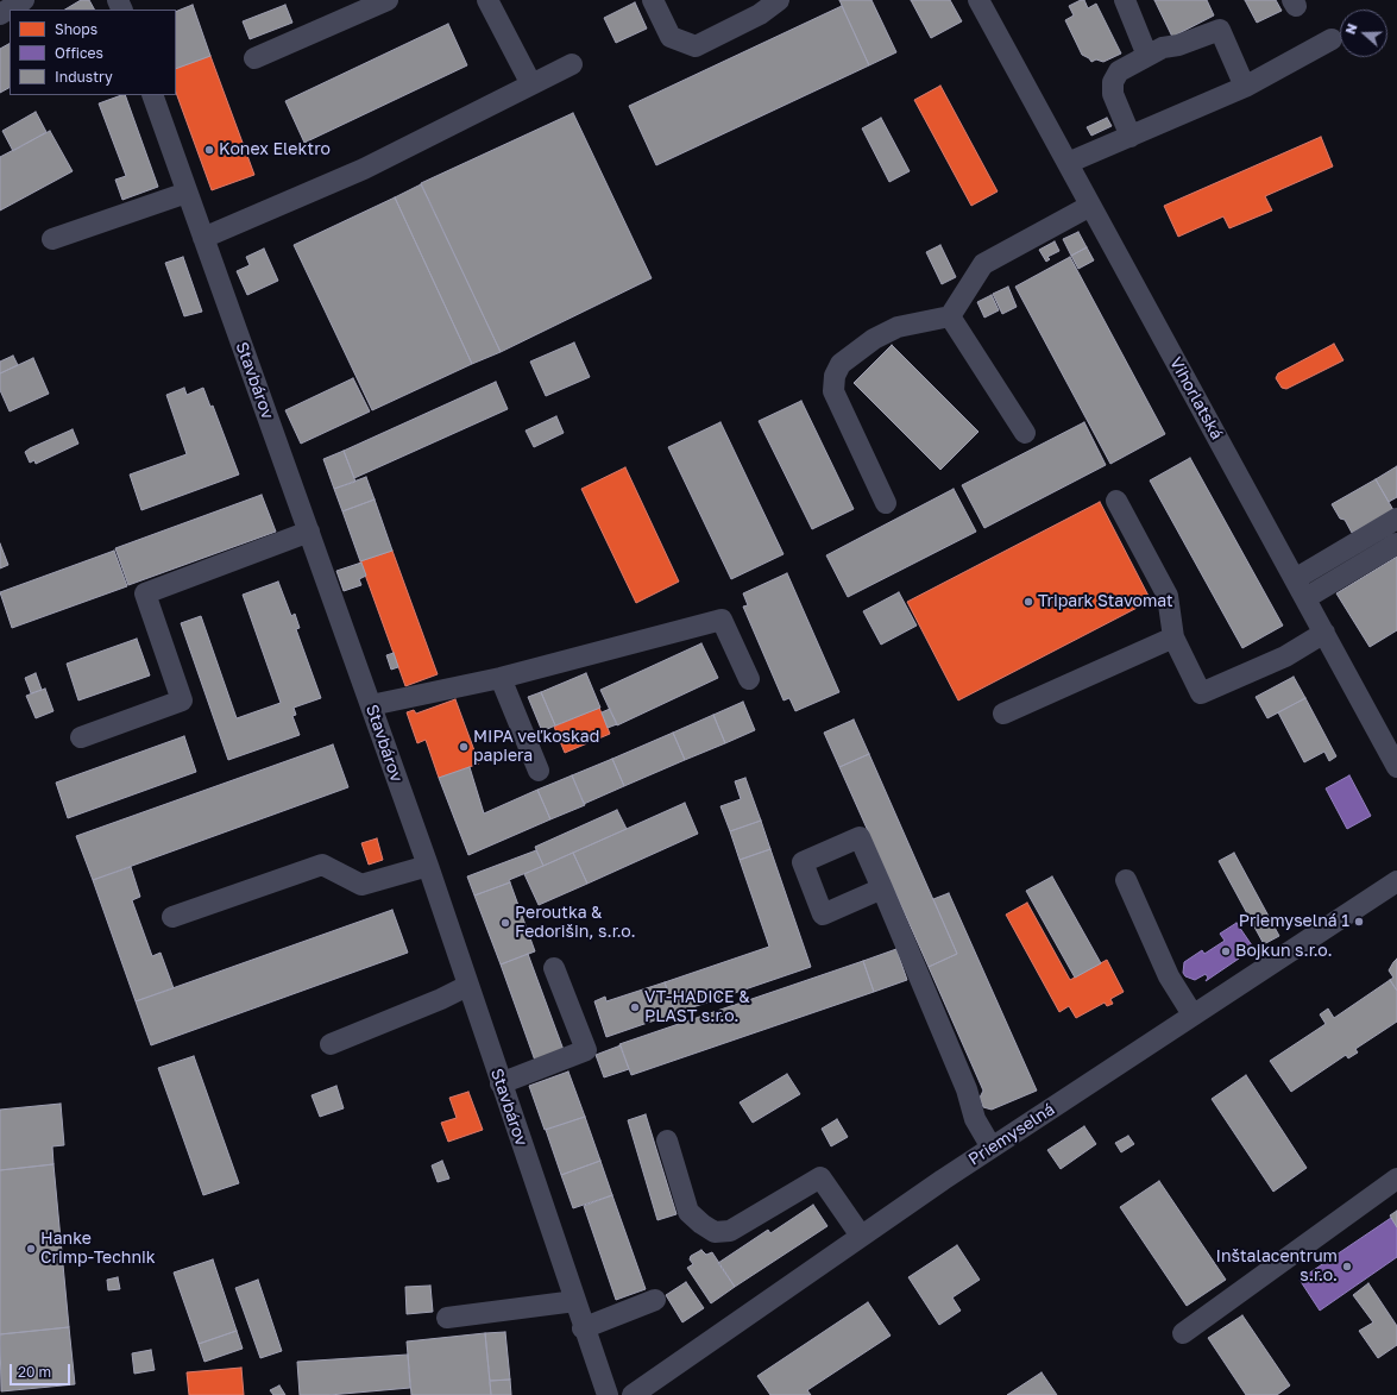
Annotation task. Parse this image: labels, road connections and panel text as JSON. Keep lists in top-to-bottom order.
{
  "streets": {
    "street": ["Stavbárov", "Vihorlatská", "Priemyselná"]
  },
  "places": [
    "Konex Elektro",
    "Tripark Stavomat",
    "MIPA veľkoskad papiera",
    "Priemyselná 1",
    "Peroutka & Fedorišin, s.r.o.",
    "Bojkun s.r.o.",
    "VT-HADICE & PLAST s.r.o.",
    "Hanke Crimp-Technik",
    "Inštalacentrum s.r.o."
  ],
  "legend": ["Shops", "Offices", "Industry"],
  "scale_bar": "20 m",
  "north": "left"
}
